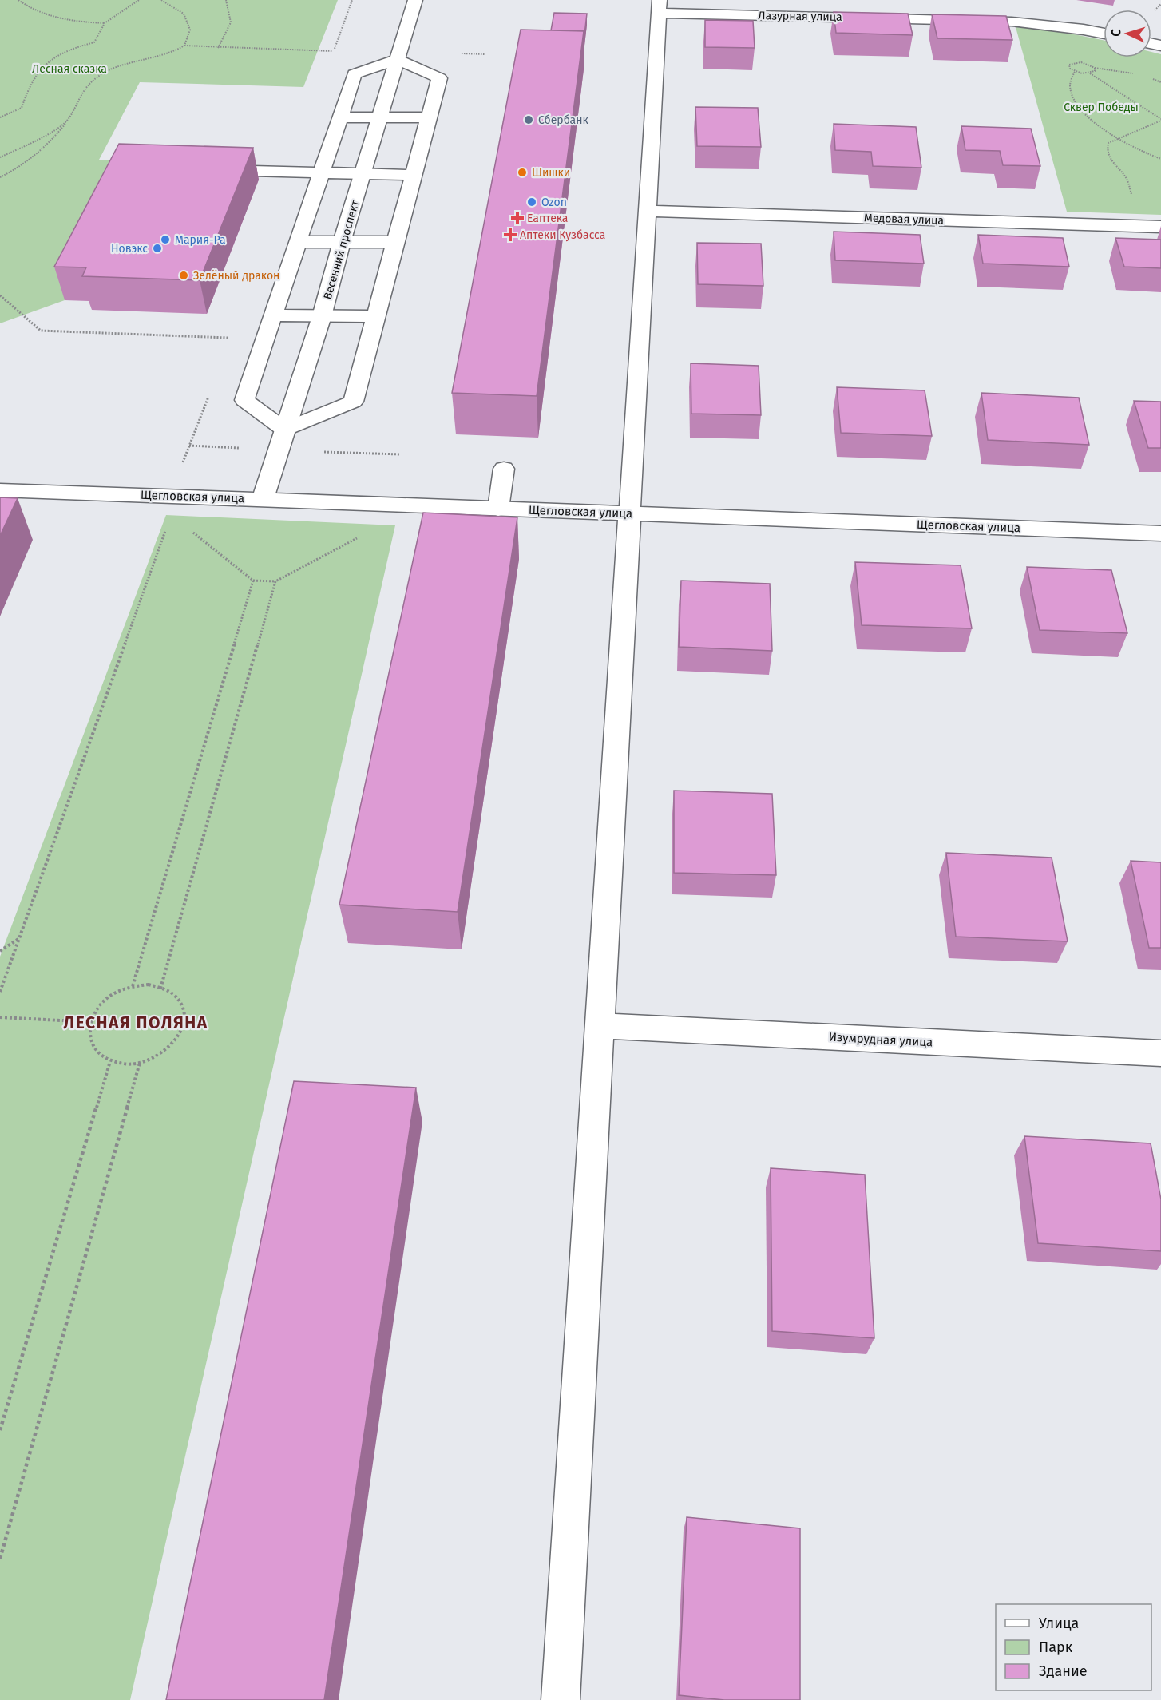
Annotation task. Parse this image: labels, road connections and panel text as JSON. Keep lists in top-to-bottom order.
{
  "streets": {
    "street": [
      "Лазурная улица",
      "Медовая улица",
      "Весенний проспект",
      "Щегловская улица",
      "Изумрудная улица"
    ]
  },
  "crossings": [
    ["Весенний проспект", "Щегловская улица"]
  ],
  "districts": ["ЛЕСНАЯ ПОЛЯНА"],
  "parks": ["Лесная сказка", "Сквер Победы"],
  "places": {
    "other": [
      "Сбербанк",
      "Шишки",
      "Ozon",
      "Мария-Ра",
      "Новэкс",
      "Зелёный дракон"
    ],
    "health": ["Еаптека", "Аптеки Кузбасса"]
  },
  "legend": ["Улица", "Парк", "Здание"],
  "north": "left"
}
